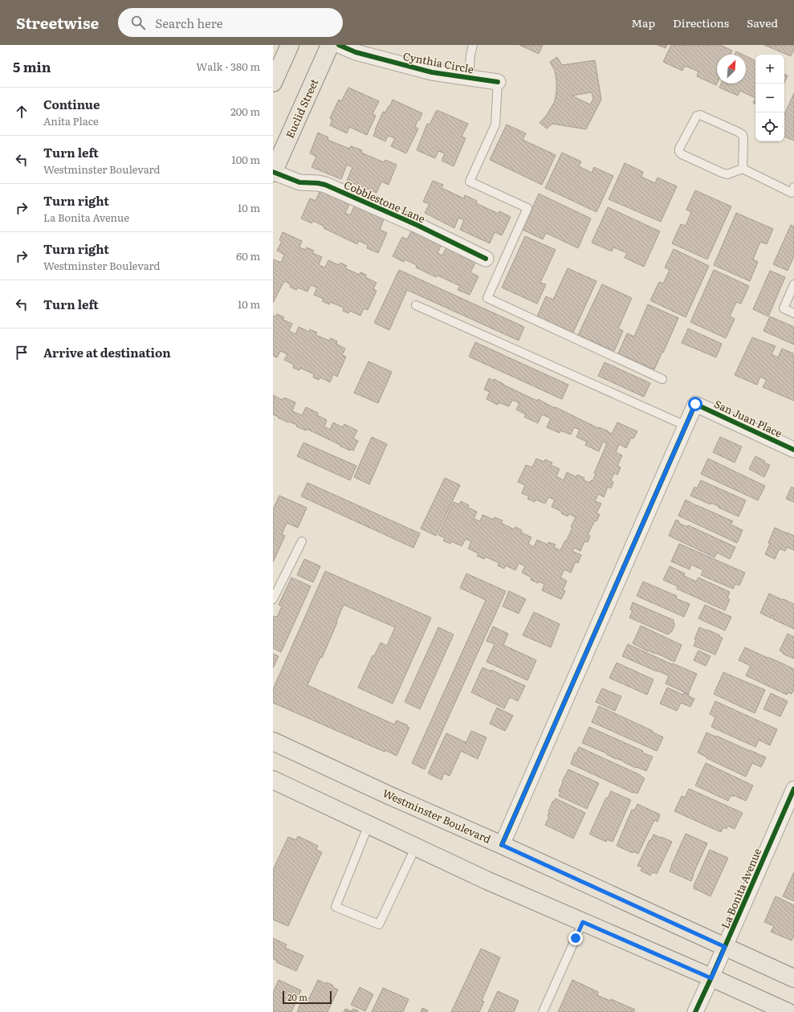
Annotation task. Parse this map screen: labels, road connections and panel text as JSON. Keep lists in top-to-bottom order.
{
  "streets": {
    "main road": ["Euclid Street", "Westminster Boulevard"],
    "street": [
      "Cynthia Circle",
      "Cobblestone Lane",
      "San Juan Place",
      "La Bonita Avenue"
    ]
  },
  "crossings": [
    ["Euclid Street", "Cobblestone Lane"],
    ["Westminster Boulevard", "La Bonita Avenue"]
  ],
  "scale_bar": "20 m",
  "north": "top right",
  "page": {
    "header": "Streetwise",
    "search": "Search here",
    "nav": ["Map", "Directions", "Saved"],
    "heading": ["5 min", "Walk · 380 m"],
    "map_buttons": ["+", "−"],
    "list": [
      ["Continue", "Anita Place", "200 m"],
      ["Turn left", "Westminster Boulevard", "100 m"],
      ["Turn right", "La Bonita Avenue", "10 m"],
      ["Turn right", "Westminster Boulevard", "60 m"],
      ["Turn left", "10 m"],
      "Arrive at destination"
    ],
    "scale": "20 m"
  }
}
